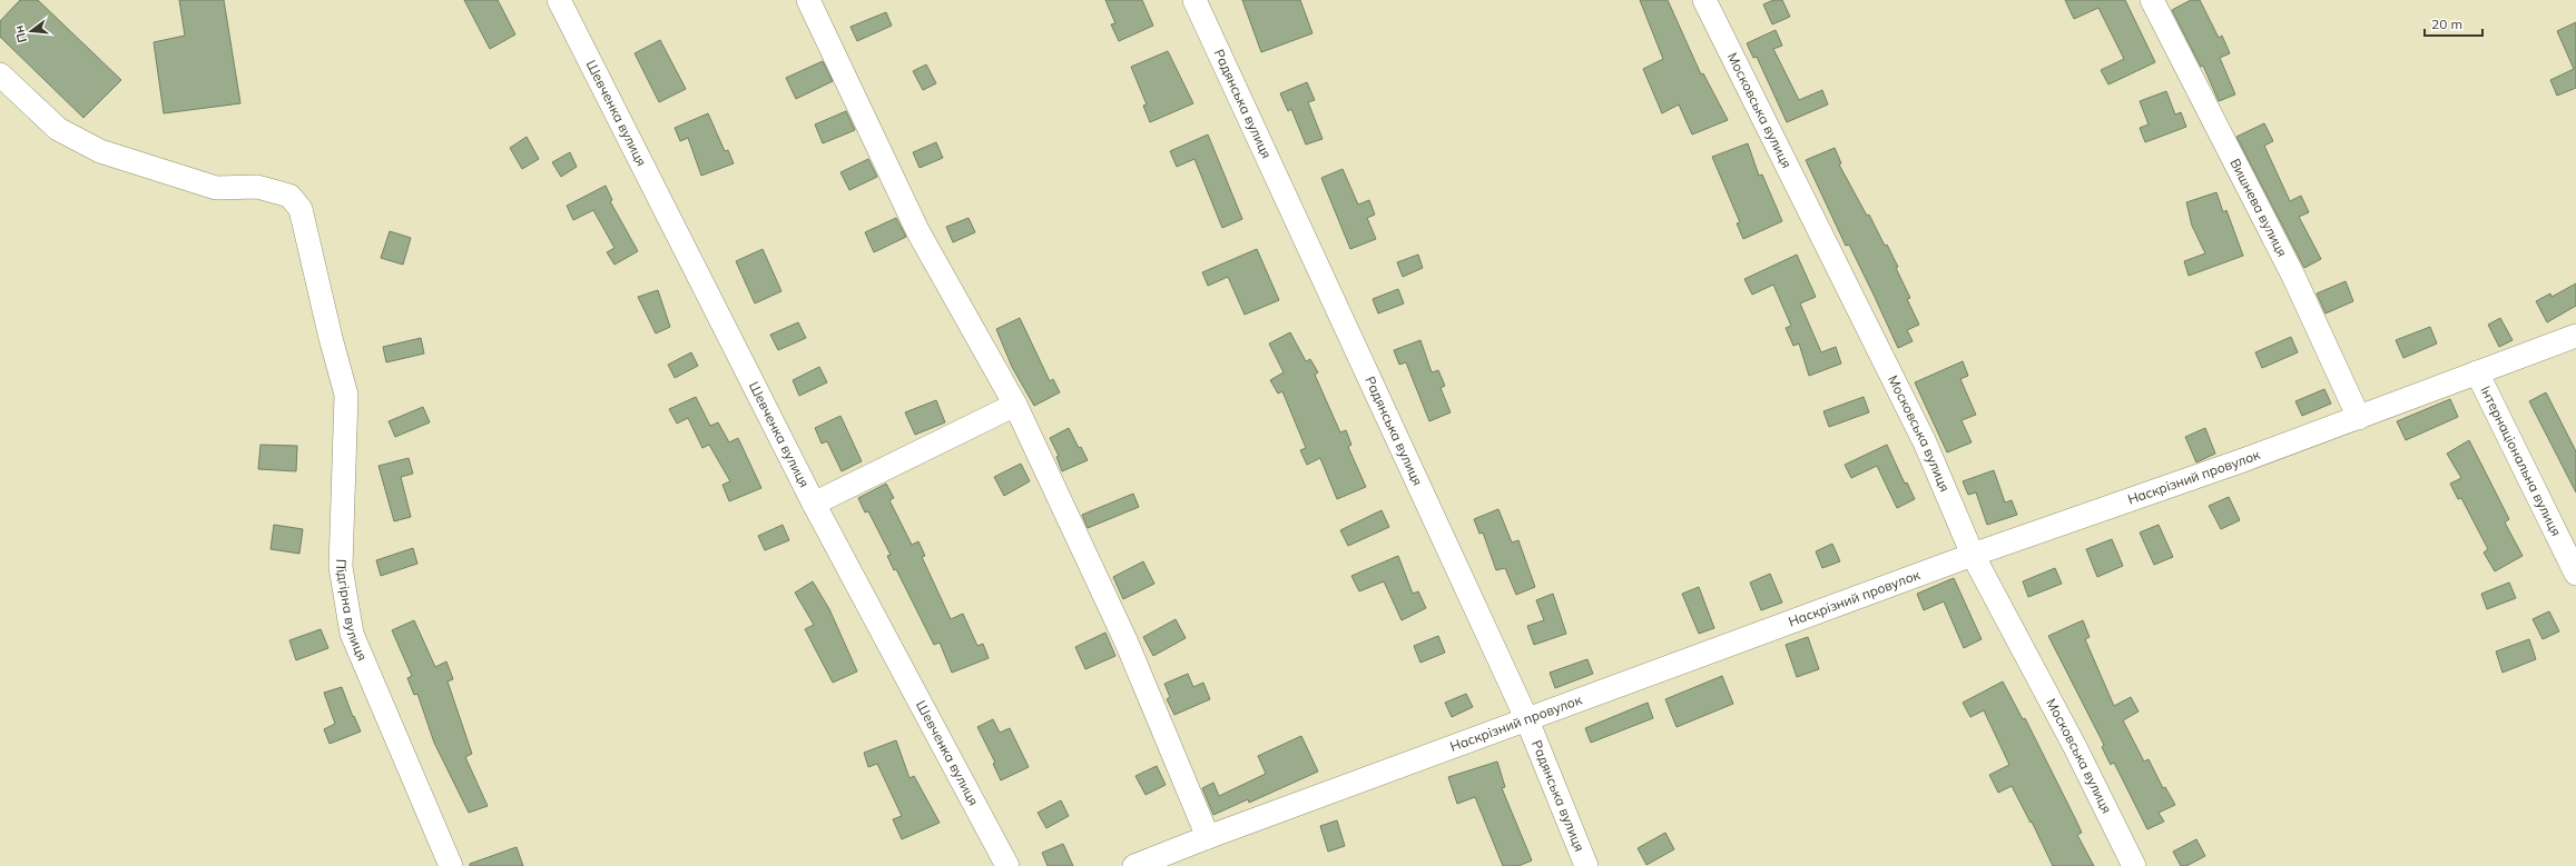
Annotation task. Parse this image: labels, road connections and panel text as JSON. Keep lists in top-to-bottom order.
{
  "streets": {
    "street": [
      "Радянська вулиця",
      "Московська вулиця",
      "Шевченка вулиця",
      "Вишнева вулиця",
      "Інтернаціональна вулиця",
      "Наскрізний провулок",
      "Підгірна вулиця"
    ]
  },
  "crossings": [
    ["Радянська вулиця", "Наскрізний провулок"],
    ["Московська вулиця", "Наскрізний провулок"],
    ["Вишнева вулиця", "Наскрізний провулок"],
    ["Інтернаціональна вулиця", "Наскрізний провулок"]
  ],
  "scale_bar": "20 m",
  "north": "left"
}
